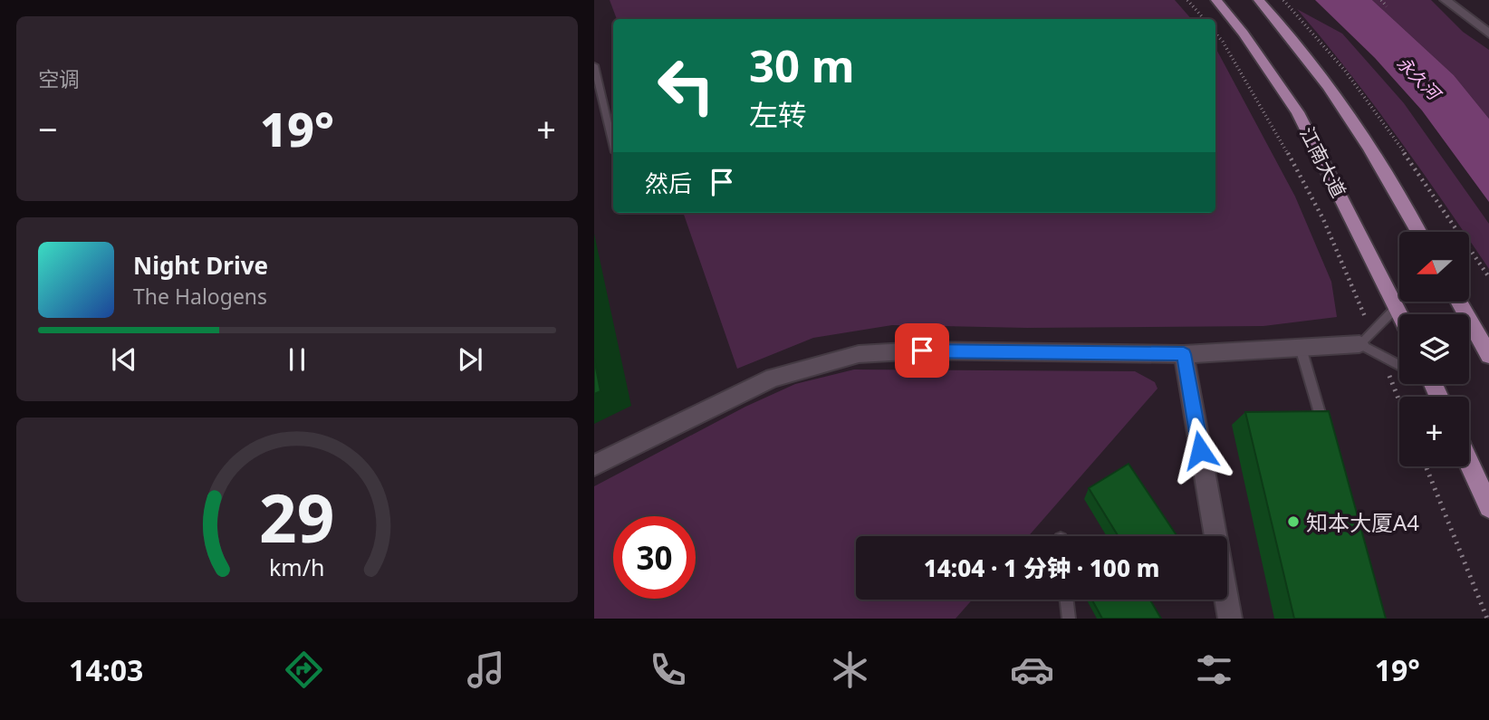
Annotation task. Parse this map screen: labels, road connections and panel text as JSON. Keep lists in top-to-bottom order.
{
  "streets": {
    "main road": ["江南大道"]
  },
  "water": ["永久河"],
  "places": ["知本大厦A4"],
  "north": "left",
  "page": {
    "tile": "空调",
    "turn": ["30 m", "左转"],
    "heat": ["−", "19°", "+"],
    "then": "然后",
    "map_buttons": "+",
    "song": ["Night Drive", "The Halogens"],
    "limit": "30",
    "trip": "14:04 · 1 分钟 · 100 m",
    "tabs": ["14:03", "19°"],
    "gauge": ["29", "km/h"]
  }
}
